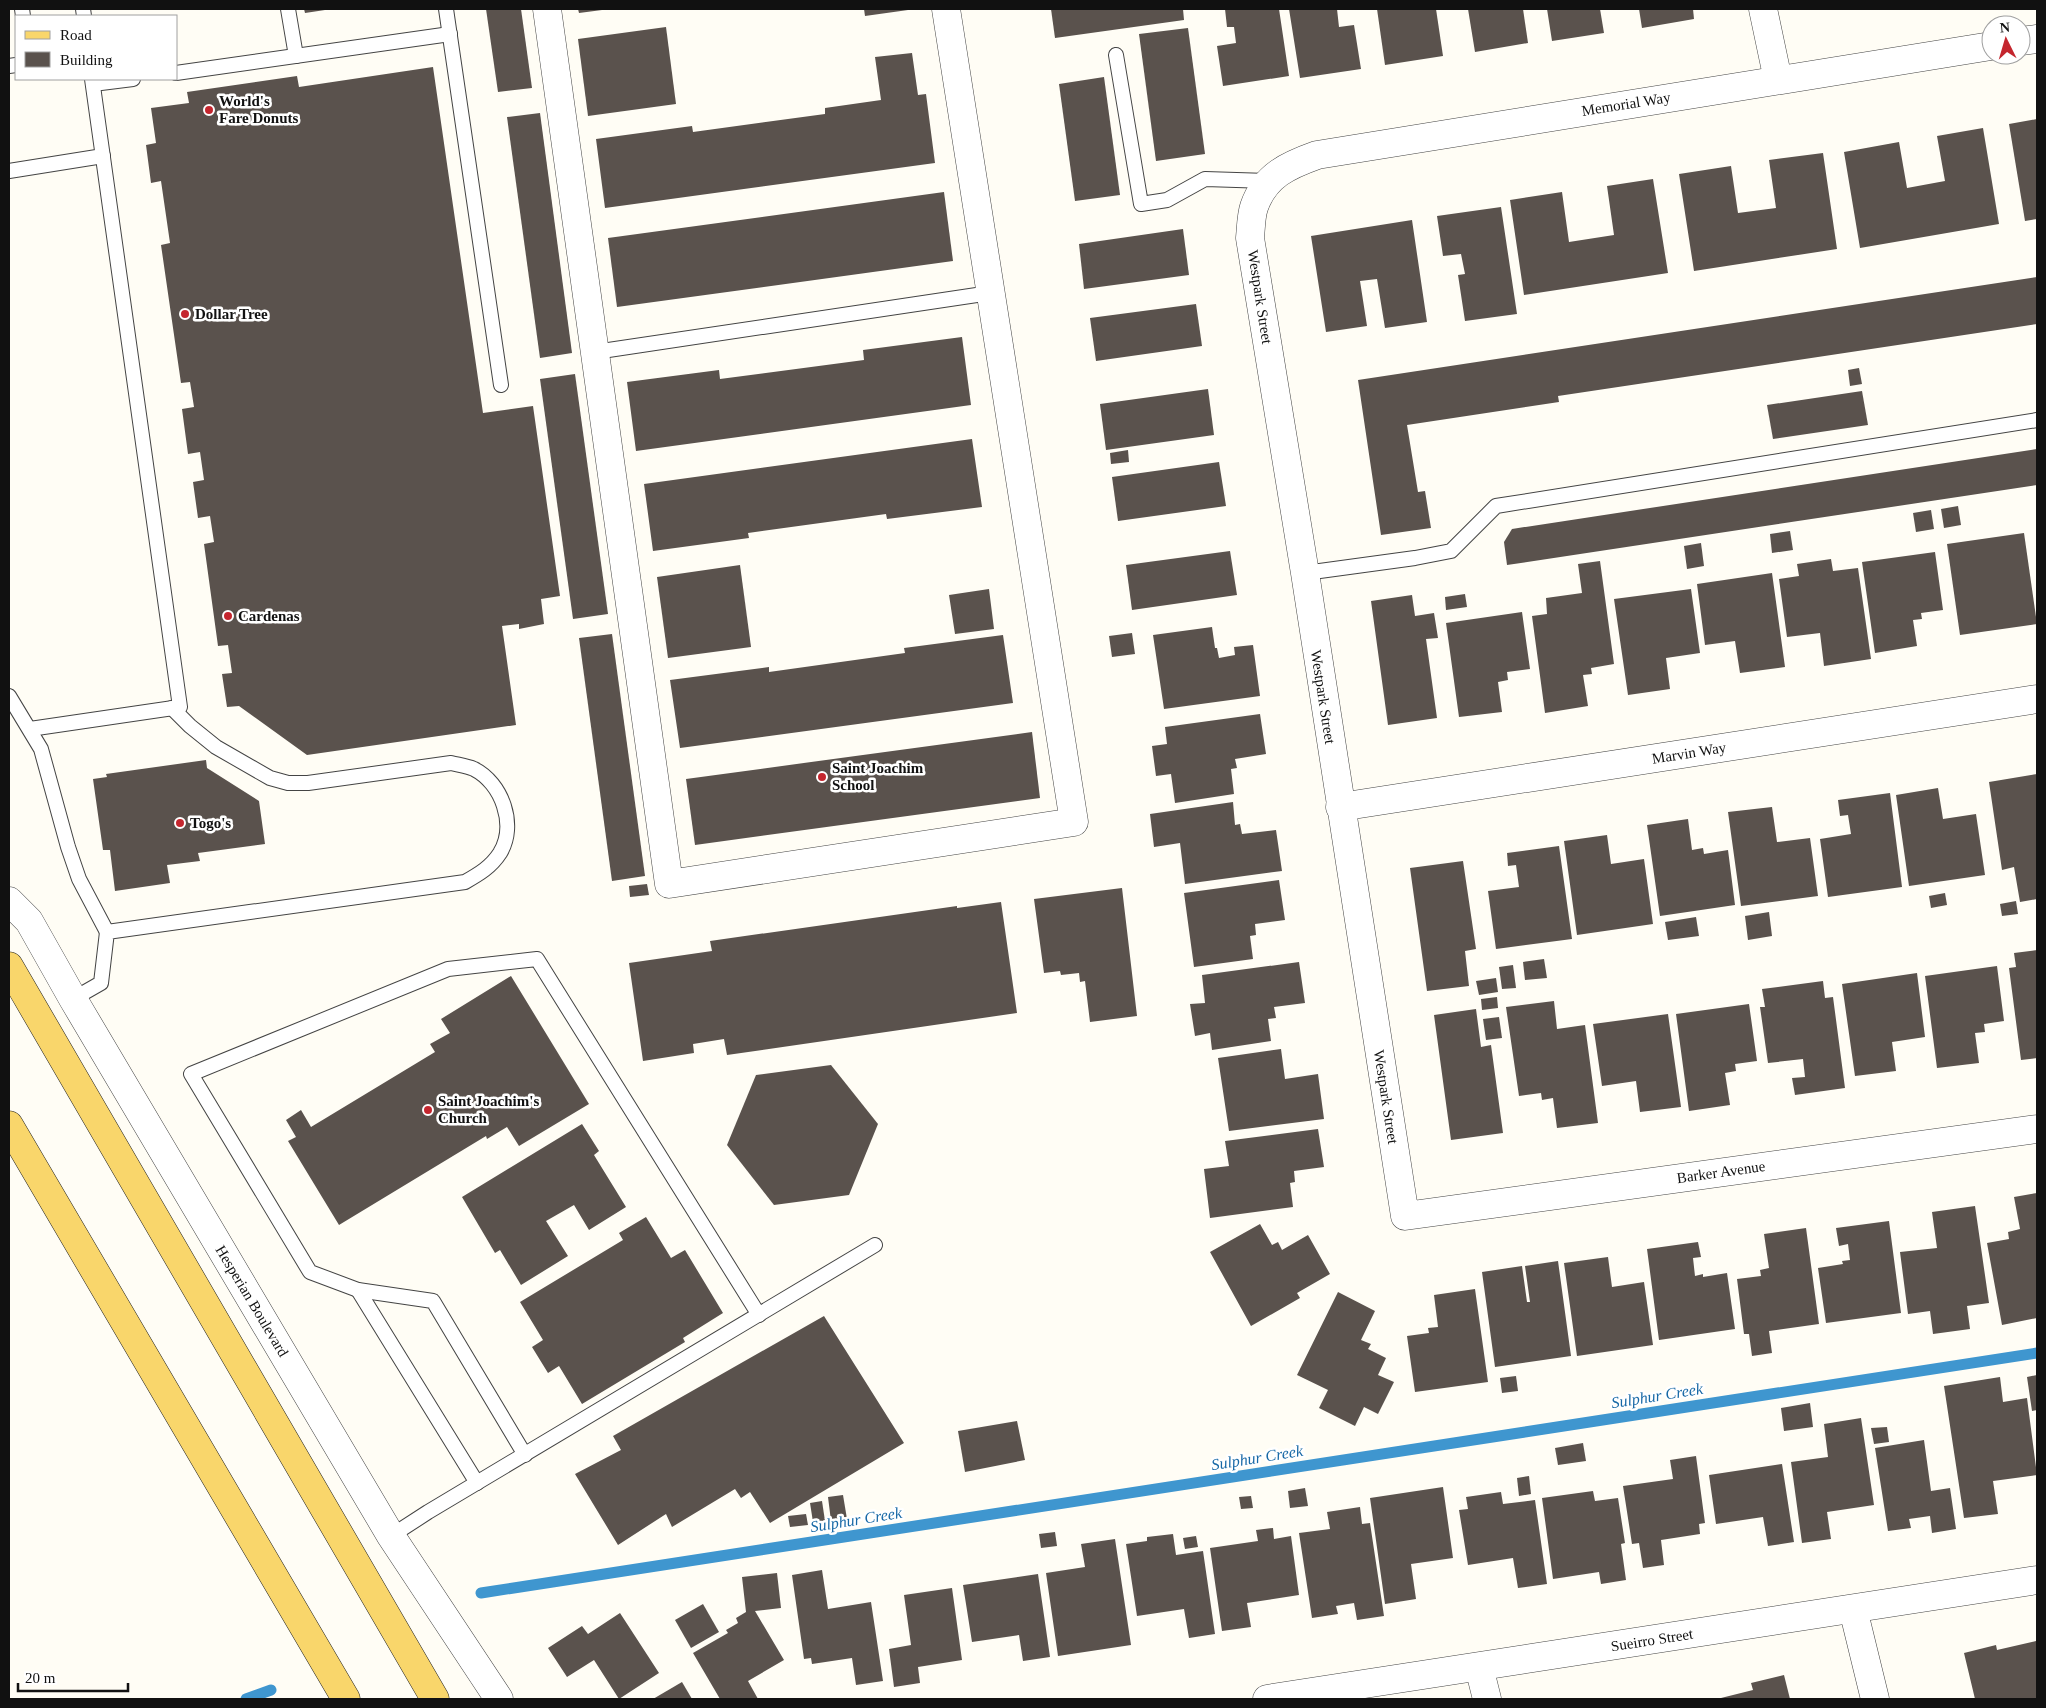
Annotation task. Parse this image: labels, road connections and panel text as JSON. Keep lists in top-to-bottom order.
{
  "streets": {
    "street": [
      "Memorial Way",
      "Westpark Street",
      "Marvin Way",
      "Barker Avenue",
      "Hesperian Boulevard",
      "Sueirro Street"
    ]
  },
  "crossings": [
    ["Memorial Way", "Westpark Street"],
    ["Westpark Street", "Marvin Way"],
    ["Westpark Street", "Barker Avenue"]
  ],
  "water": ["Sulphur Creek"],
  "places": [
    "World's Fare Donuts",
    "Dollar Tree",
    "Cardenas",
    "Saint Joachim School",
    "Togo's",
    "Saint Joachim's Church"
  ],
  "legend": ["Road", "Building"],
  "scale_bar": "20 m",
  "north": "top"
}
